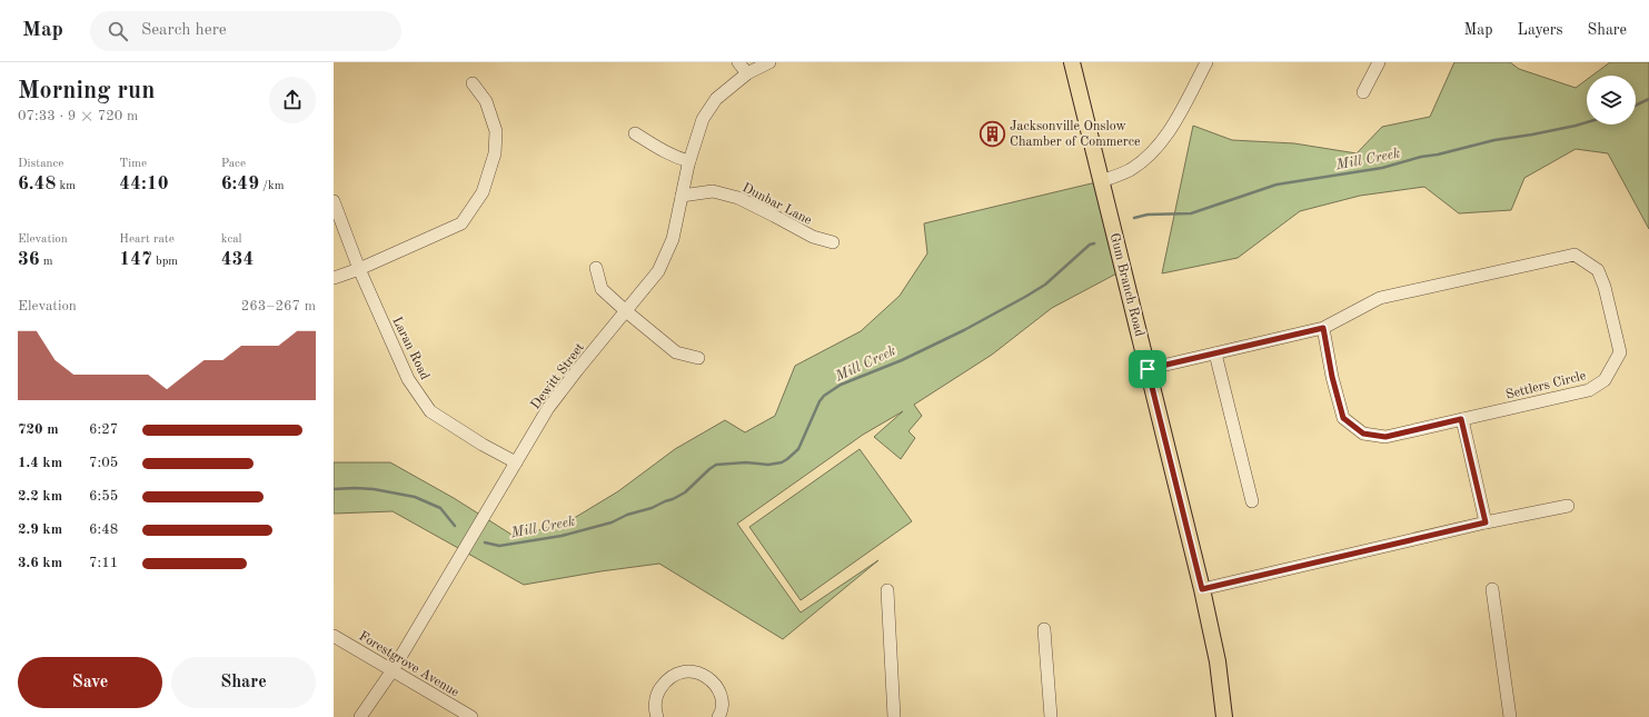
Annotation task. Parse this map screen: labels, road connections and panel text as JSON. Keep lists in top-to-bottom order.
{
  "streets": {
    "main road": ["Gum Branch Road"],
    "street": [
      "Dunbar Lane",
      "Laran Road",
      "Dewitt Street",
      "Settlers Circle",
      "Forestgrove Avenue"
    ]
  },
  "crossings": [
    ["Dunbar Lane", "Dewitt Street"],
    ["Gum Branch Road", "Settlers Circle"],
    ["Laran Road", "Dewitt Street"],
    ["Dewitt Street", "Forestgrove Avenue"]
  ],
  "water": ["Mill Creek"],
  "places": {
    "building": ["Jacksonville Onslow Chamber of Commerce"]
  },
  "page": {
    "header": "Map",
    "search": "Search here",
    "nav": ["Map", "Layers", "Share"],
    "heading": ["Morning run", "07:33 · 9 × 720 m"],
    "stats": [
      ["Distance", "6.48 km"],
      ["Time", "44:10"],
      ["Pace", "6:49 /km"],
      ["Elevation", "36 m"],
      ["Heart rate", "147 bpm"],
      ["kcal", "434"]
    ],
    "chart": ["Elevation", "263–267 m"],
    "list": [
      {
        "name": "720 m",
        "note": "6:27"
      },
      {
        "name": "1.4 km",
        "note": "7:05"
      },
      {
        "name": "2.2 km",
        "note": "6:55"
      },
      {
        "name": "2.9 km",
        "note": "6:48"
      },
      {
        "name": "3.6 km",
        "note": "7:11"
      }
    ],
    "buttons": ["Save", "Share"]
  }
}
